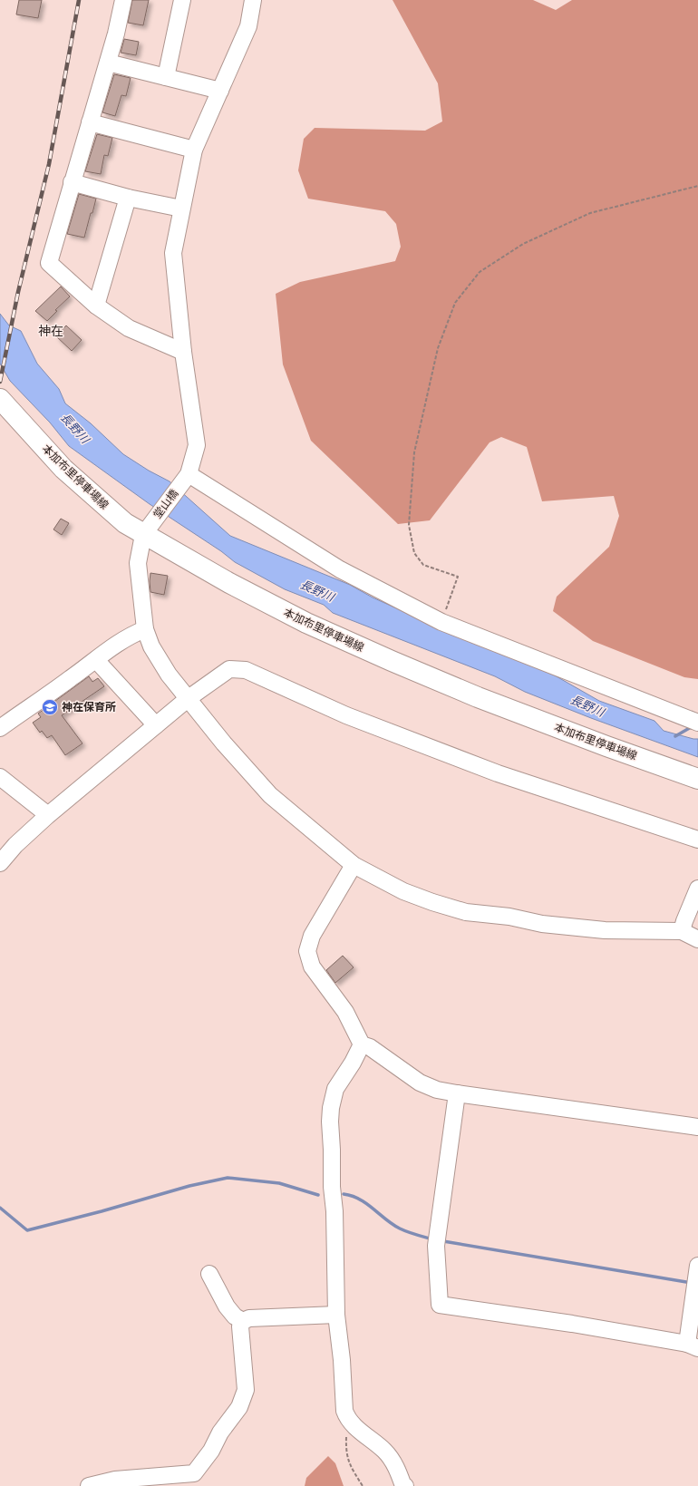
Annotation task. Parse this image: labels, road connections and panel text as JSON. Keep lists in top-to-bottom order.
{
  "streets": {
    "main road": ["本加布里停車場線"],
    "street": ["堂山橋"]
  },
  "crossings": [
    ["本加布里停車場線", "堂山橋"]
  ],
  "districts": ["神在"],
  "water": ["長野川"],
  "places": {
    "school or university": ["神在保育所"]
  }
}
